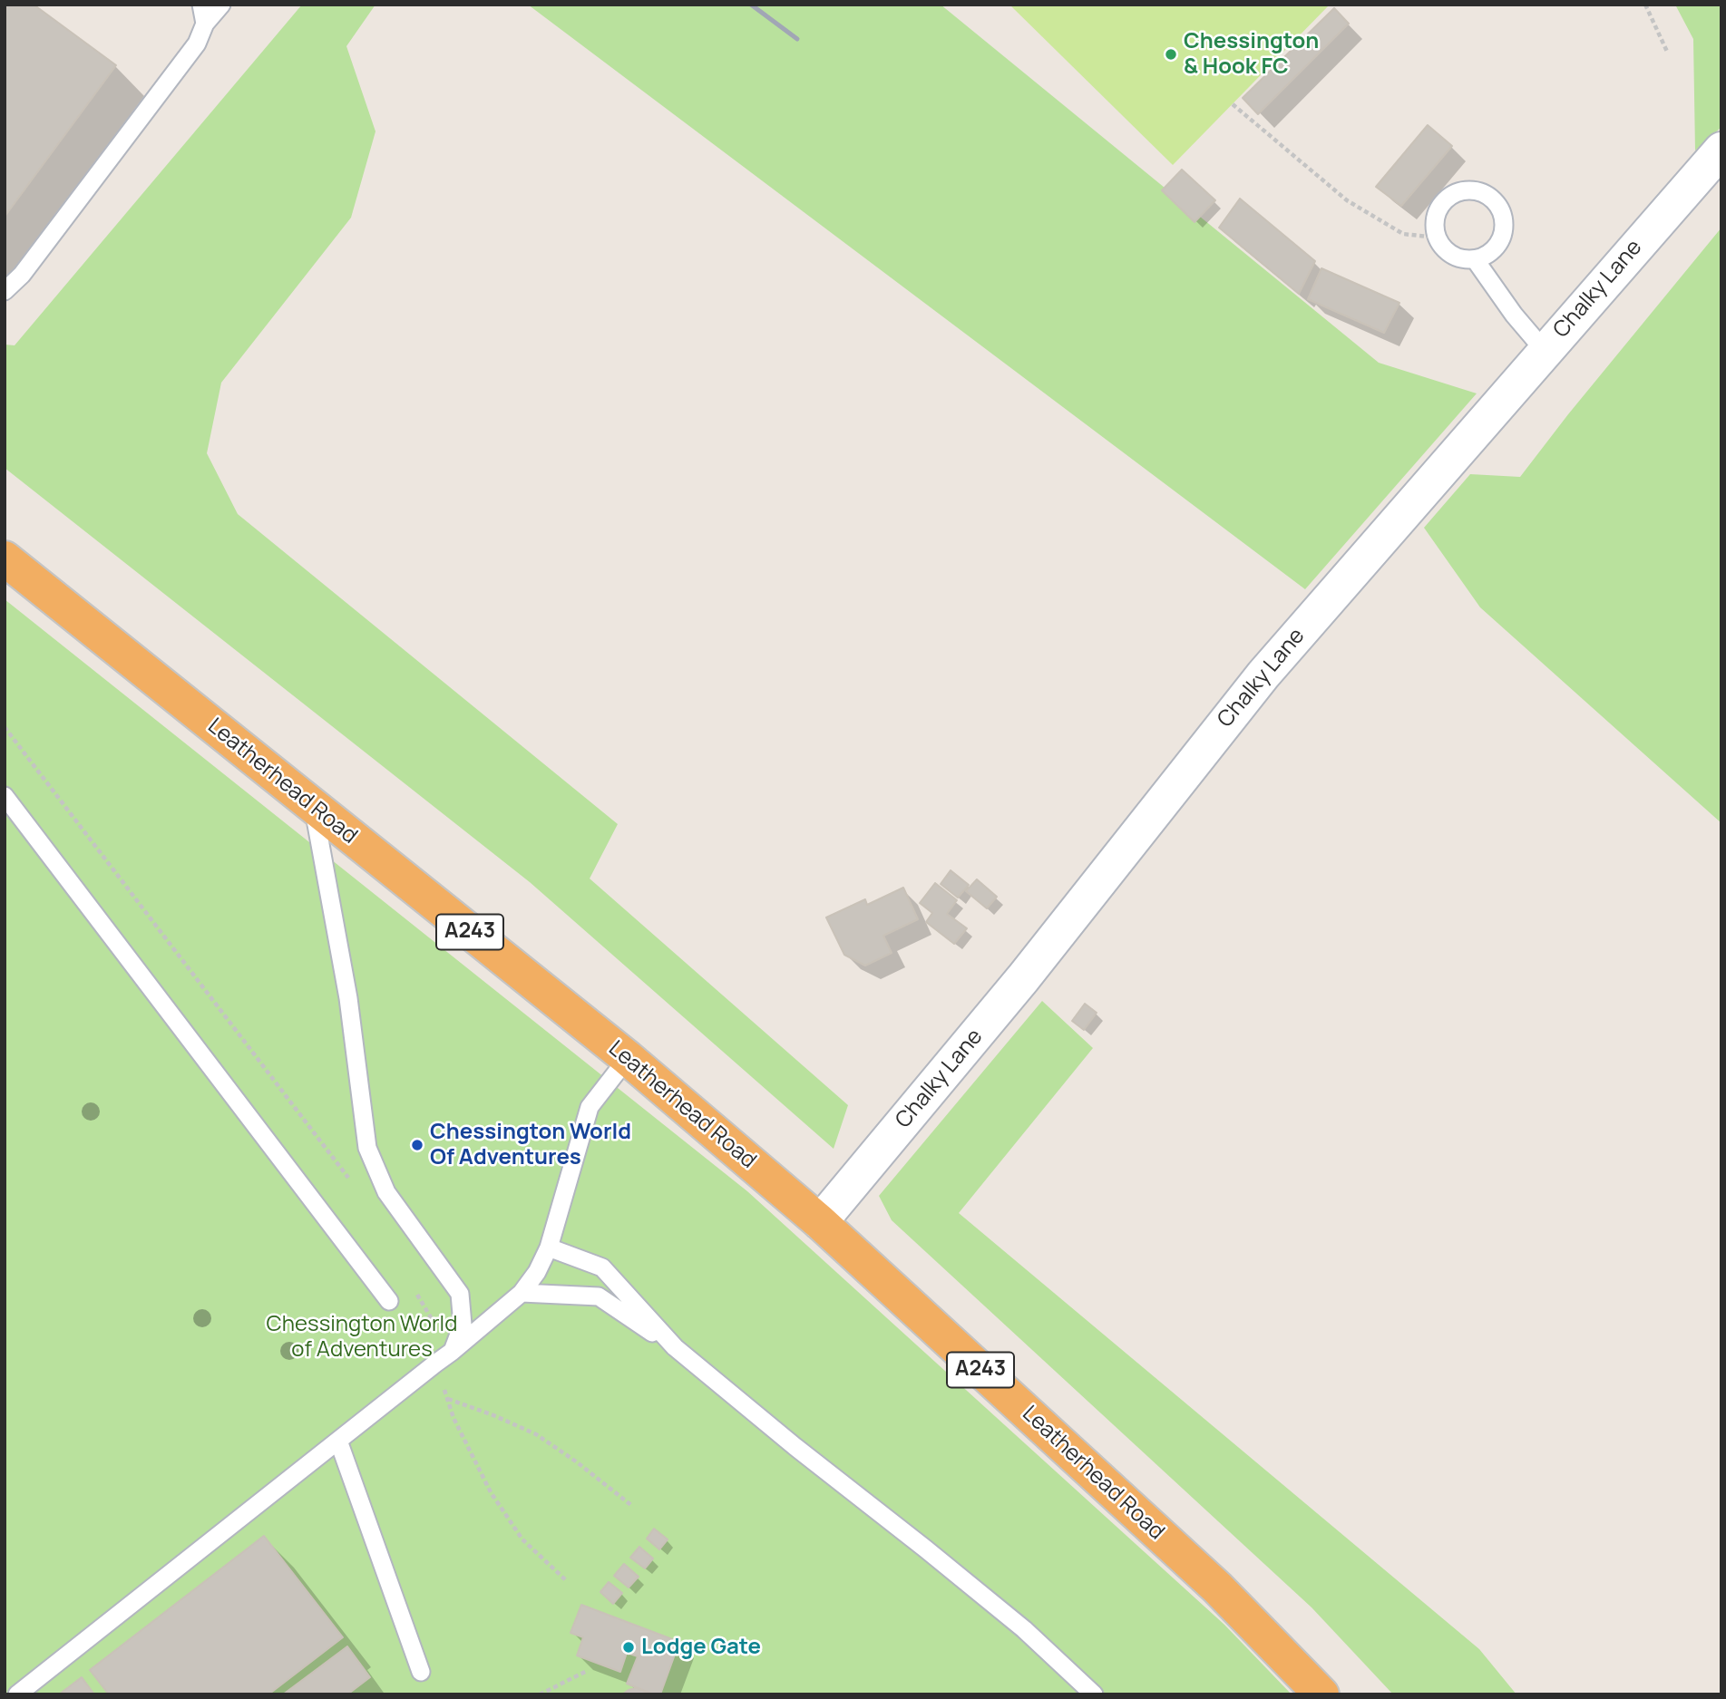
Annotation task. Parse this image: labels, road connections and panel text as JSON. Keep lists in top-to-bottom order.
{
  "streets": {
    "highway": ["Leatherhead Road", "A243"],
    "street": ["Chalky Lane"]
  },
  "crossings": [
    ["Chalky Lane", "Leatherhead Road"]
  ],
  "parks": ["Chessington World of Adventures"],
  "places": ["Chessington & Hook FC", "Chessington World Of Adventures", "Lodge Gate"]
}
